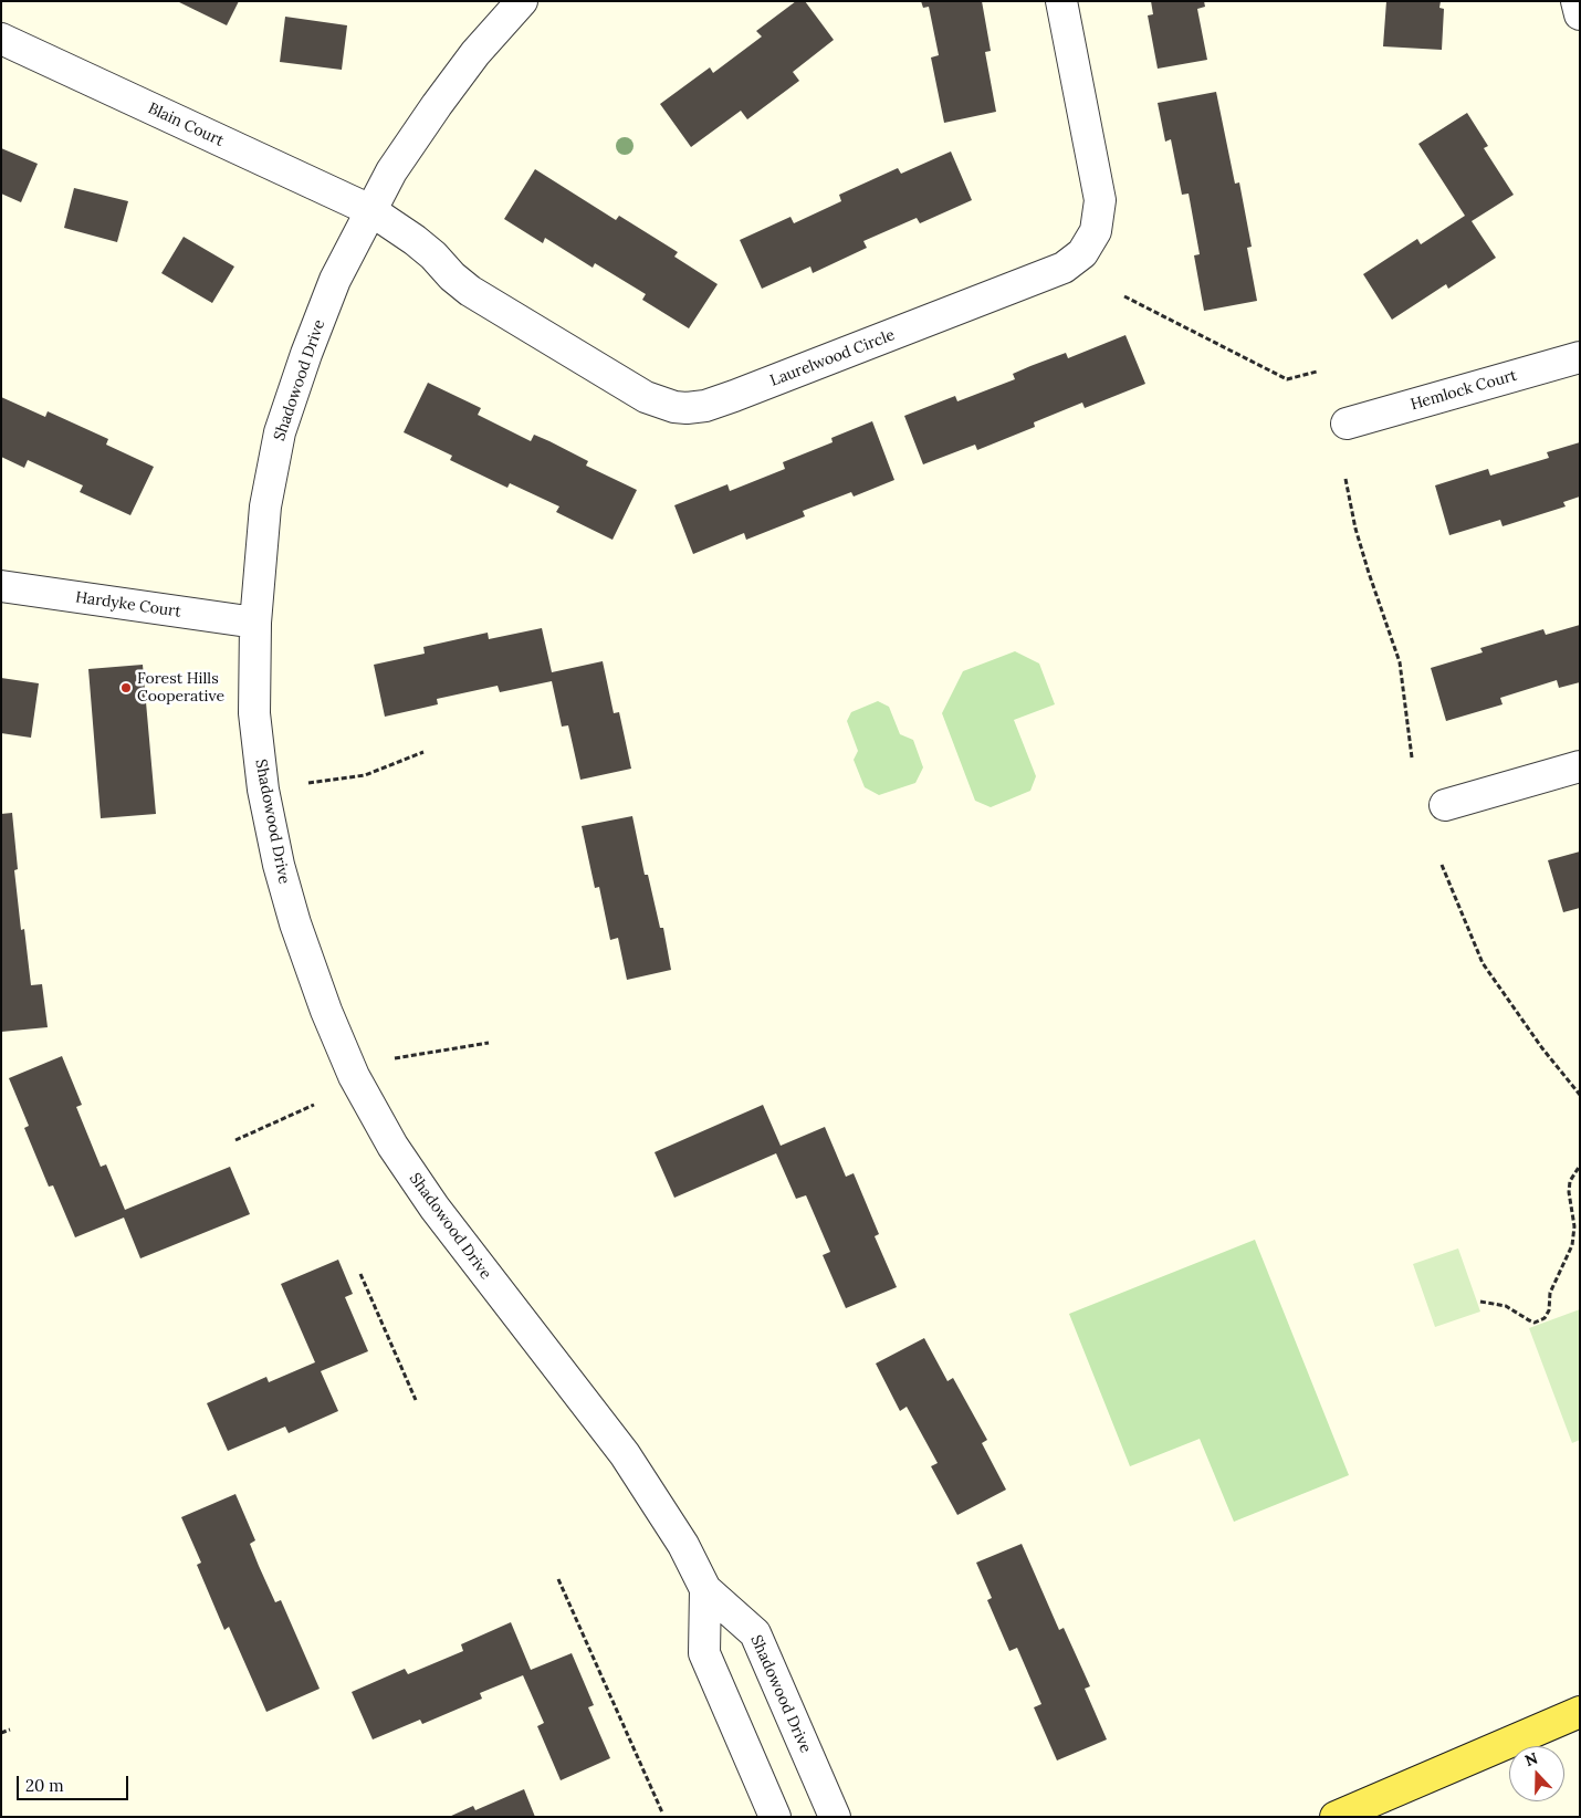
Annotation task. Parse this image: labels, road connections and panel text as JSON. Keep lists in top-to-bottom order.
{
  "streets": {
    "street": [
      "Blain Court",
      "Laurelwood Circle",
      "Shadowood Drive",
      "Hemlock Court",
      "Hardyke Court"
    ]
  },
  "crossings": [
    ["Blain Court", "Laurelwood Circle"],
    ["Blain Court", "Shadowood Drive"],
    ["Laurelwood Circle", "Shadowood Drive"],
    ["Shadowood Drive", "Hardyke Court"]
  ],
  "places": ["Forest Hills Cooperative"],
  "scale_bar": "20 m",
  "north": "top"
}
